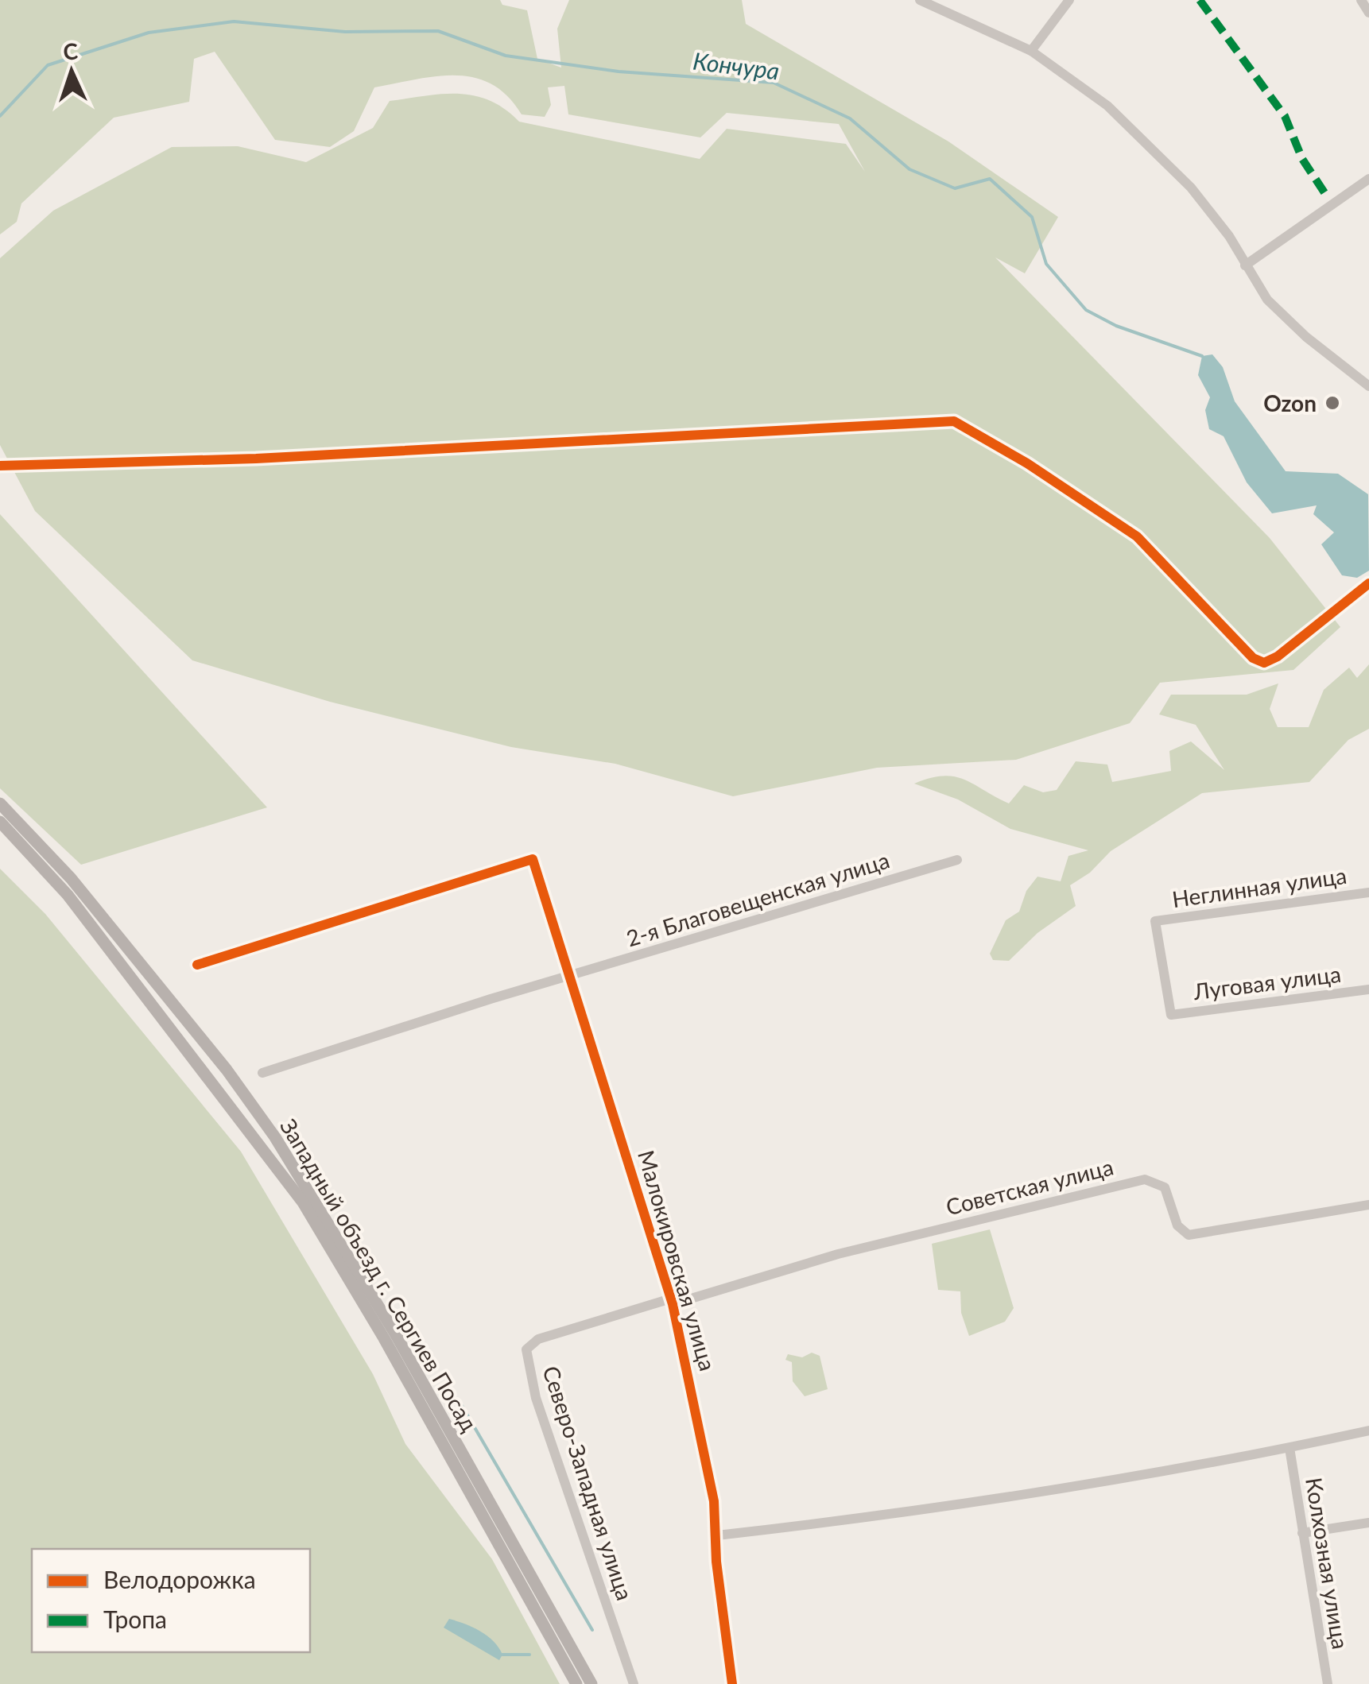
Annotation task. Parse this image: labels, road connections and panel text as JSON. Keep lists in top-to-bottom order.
{
  "streets": {
    "main road": ["Западный объезд г. Сергиев Посад"],
    "street": [
      "Неглинная улица",
      "2-я Благовещенская улица",
      "Луговая улица",
      "Советская улица",
      "Малокировская улица",
      "Северо-Западная улица",
      "Колхозная улица"
    ]
  },
  "crossings": [
    ["Неглинная улица", "Луговая улица"],
    ["2-я Благовещенская улица", "Малокировская улица"],
    ["Советская улица", "Малокировская улица"],
    ["Советская улица", "Северо-Западная улица"],
    ["Малокировская улица", "Северо-Западная улица"]
  ],
  "water": ["Кончура"],
  "places": ["Ozon"],
  "legend": ["Велодорожка", "Тропа"],
  "north": "top"
}
